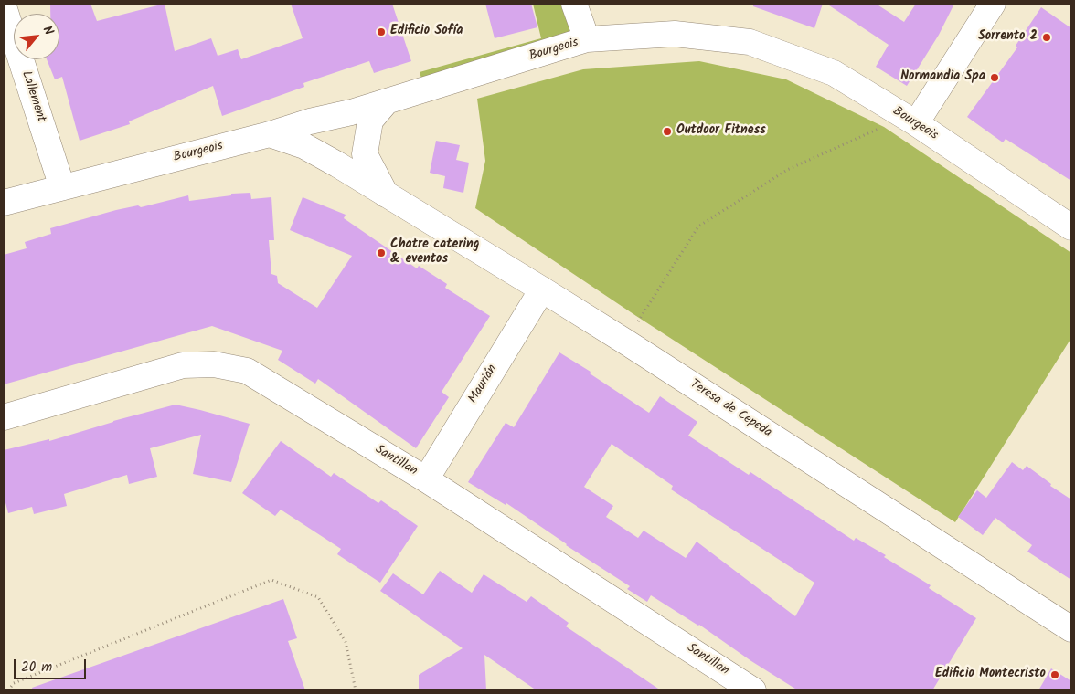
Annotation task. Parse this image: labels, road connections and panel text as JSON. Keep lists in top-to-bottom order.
{
  "streets": {
    "street": [
      "Bourgeois",
      "Lallement",
      "Maurián",
      "Teresa de Cepeda",
      "Santillan"
    ]
  },
  "crossings": [
    ["Bourgeois", "Lallement"],
    ["Bourgeois", "Teresa de Cepeda"],
    ["Maurián", "Teresa de Cepeda"],
    ["Maurián", "Santillan"]
  ],
  "places": [
    "Edificio Sofía",
    "Sorrento 2",
    "Normandia Spa",
    "Outdoor Fitness",
    "Chatre catering & eventos",
    "Edificio Montecristo"
  ],
  "scale_bar": "20 m",
  "north": "top right"
}
